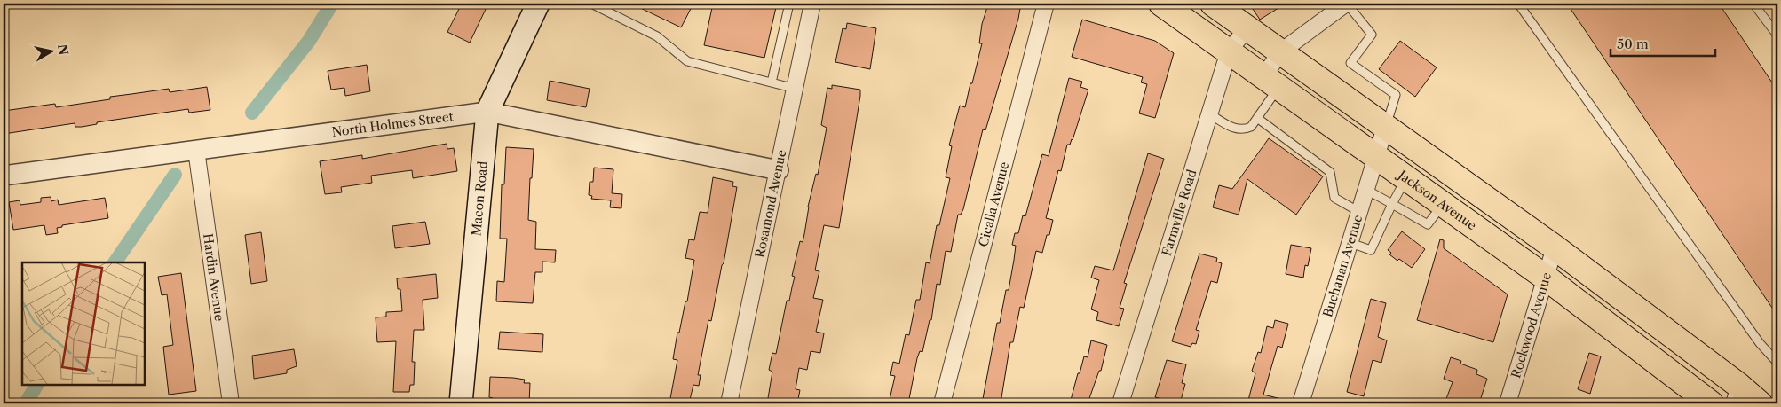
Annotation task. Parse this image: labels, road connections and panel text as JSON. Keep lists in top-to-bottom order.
{
  "streets": {
    "main road": ["Macon Road", "Jackson Avenue"],
    "street": [
      "North Holmes Street",
      "Rosamond Avenue",
      "Cicalla Avenue",
      "Farmville Road",
      "Buchanan Avenue",
      "Hardin Avenue",
      "Rockwood Avenue"
    ]
  },
  "crossings": [
    ["North Holmes Street", "Macon Road"],
    ["North Holmes Street", "Rosamond Avenue"],
    ["North Holmes Street", "Hardin Avenue"],
    ["Jackson Avenue", "Farmville Road"],
    ["Jackson Avenue", "Buchanan Avenue"],
    ["Jackson Avenue", "Rockwood Avenue"]
  ],
  "scale_bar": "50 m",
  "north": "right"
}
